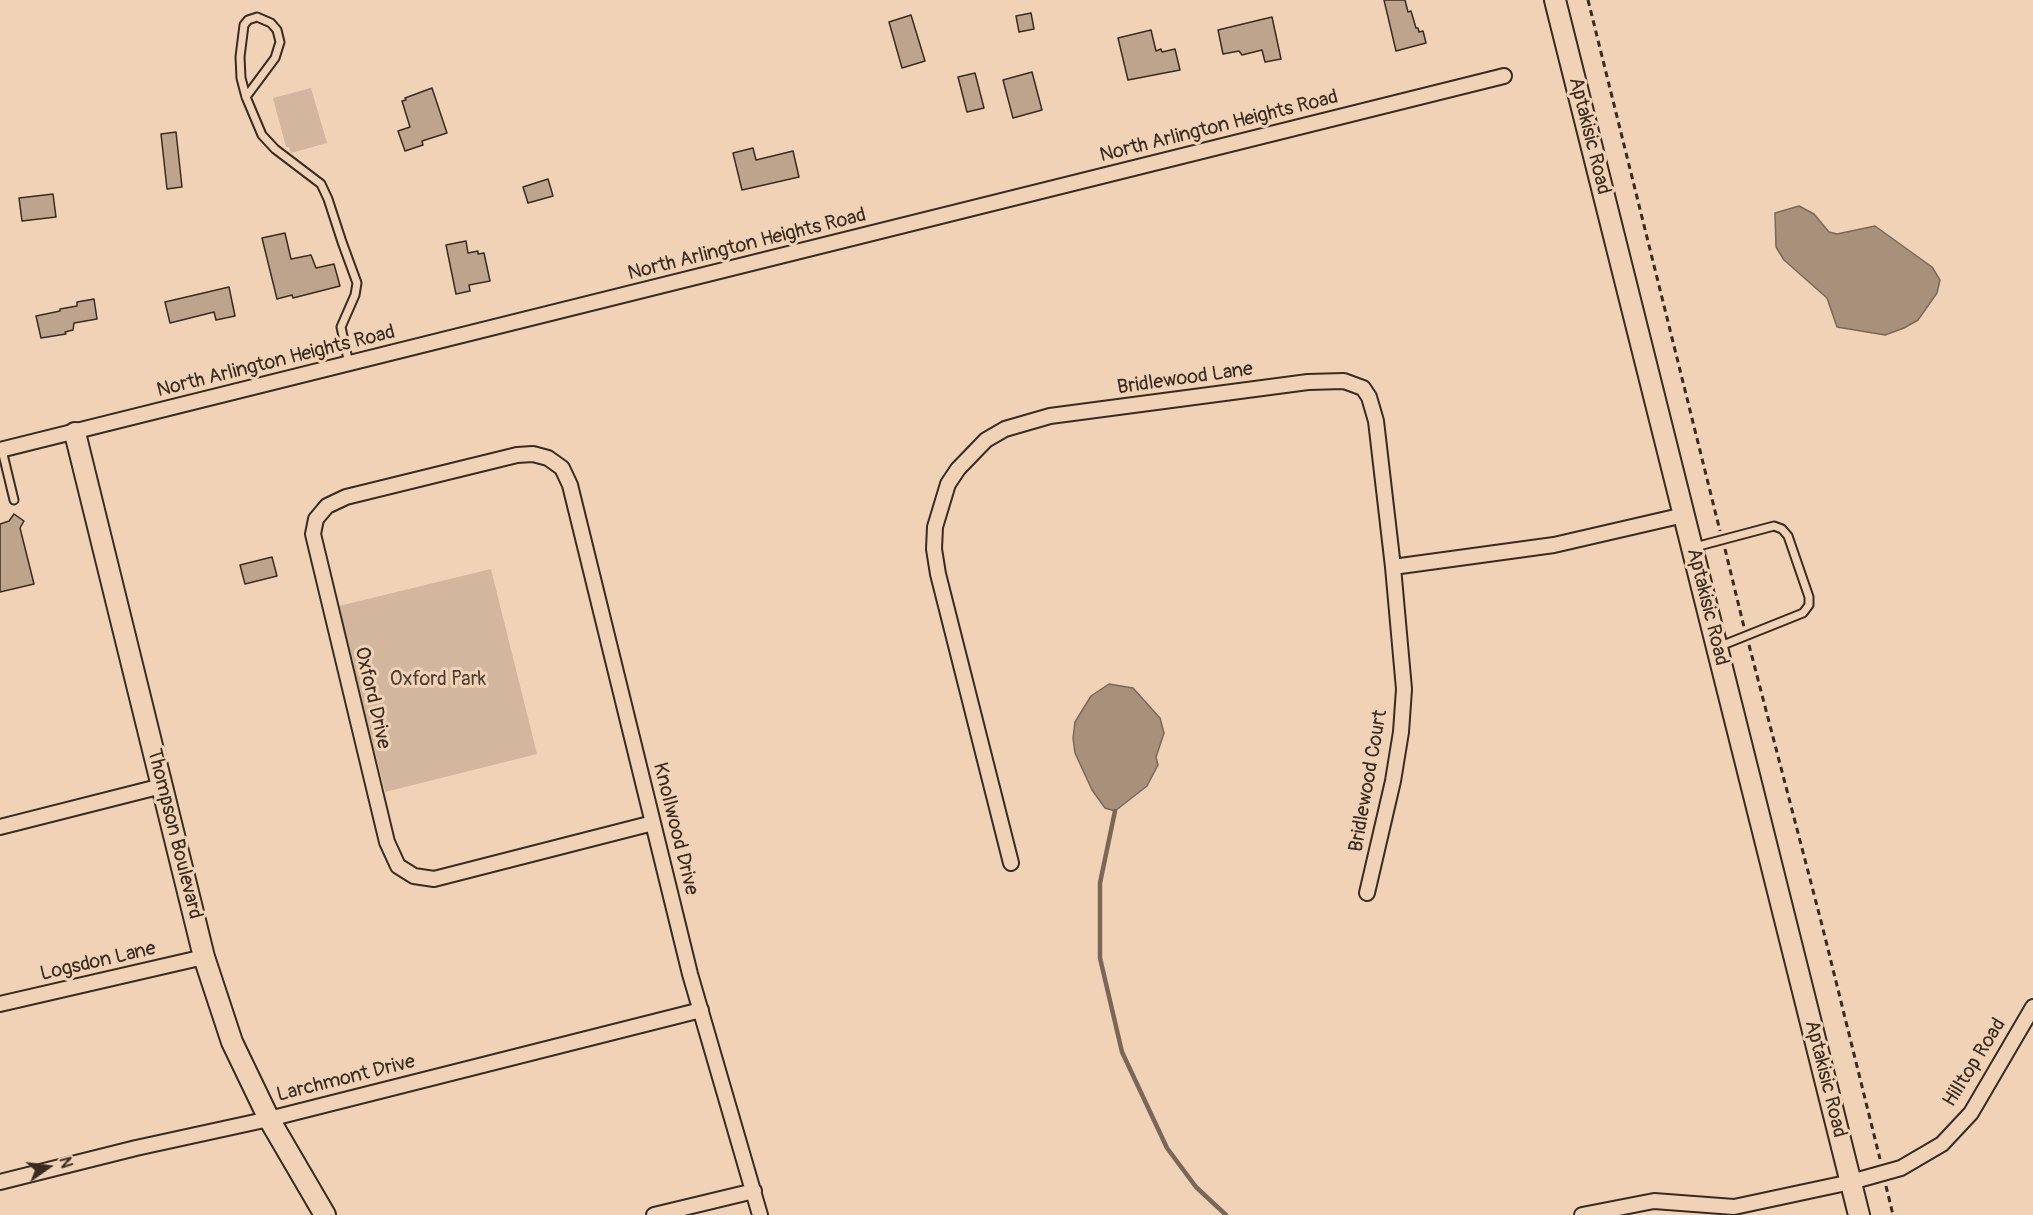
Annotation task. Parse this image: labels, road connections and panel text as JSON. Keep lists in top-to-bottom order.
{
  "streets": {
    "main road": ["Aptakisic Road", "Thompson Boulevard"],
    "street": [
      "North Arlington Heights Road",
      "Bridlewood Lane",
      "Oxford Drive",
      "Bridlewood Court",
      "Knollwood Drive",
      "Logsdon Lane",
      "Hilltop Road",
      "Larchmont Drive"
    ]
  },
  "crossings": [
    ["North Arlington Heights Road", "Thompson Boulevard"],
    ["Aptakisic Road", "Hilltop Road"],
    ["Bridlewood Lane", "Bridlewood Court"],
    ["Oxford Drive", "Knollwood Drive"],
    ["Knollwood Drive", "Larchmont Drive"],
    ["Thompson Boulevard", "Logsdon Lane"],
    ["Thompson Boulevard", "Larchmont Drive"]
  ],
  "parks": ["Oxford Park"],
  "north": "right"
}
